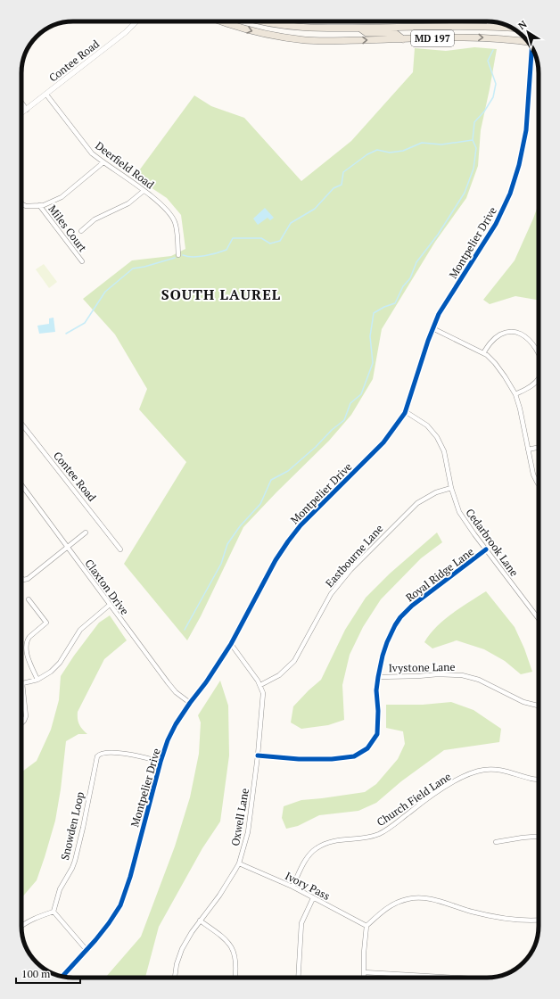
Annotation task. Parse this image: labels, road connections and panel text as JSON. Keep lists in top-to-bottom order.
{
  "streets": {
    "main road": ["MD 197"],
    "street": [
      "Contee Road",
      "Deerfield Road",
      "Miles Court",
      "Montpelier Drive",
      "Cedarbrook Lane",
      "Eastbourne Lane",
      "Royal Ridge Lane",
      "Claxton Drive",
      "Ivystone Lane",
      "Church Field Lane",
      "Oxwell Lane",
      "Snowden Loop",
      "Ivory Pass"
    ]
  },
  "crossings": [
    ["Contee Road", "Deerfield Road"],
    ["Montpelier Drive", "Cedarbrook Lane"],
    ["Montpelier Drive", "Claxton Drive"],
    ["Montpelier Drive", "Oxwell Lane"],
    ["Montpelier Drive", "Snowden Loop"],
    ["Cedarbrook Lane", "Eastbourne Lane"],
    ["Cedarbrook Lane", "Royal Ridge Lane"],
    ["Eastbourne Lane", "Oxwell Lane"],
    ["Royal Ridge Lane", "Ivystone Lane"],
    ["Royal Ridge Lane", "Oxwell Lane"],
    ["Church Field Lane", "Ivory Pass"],
    ["Oxwell Lane", "Ivory Pass"]
  ],
  "districts": ["SOUTH LAUREL"],
  "scale_bar": "100 m",
  "north": "top left"
}
